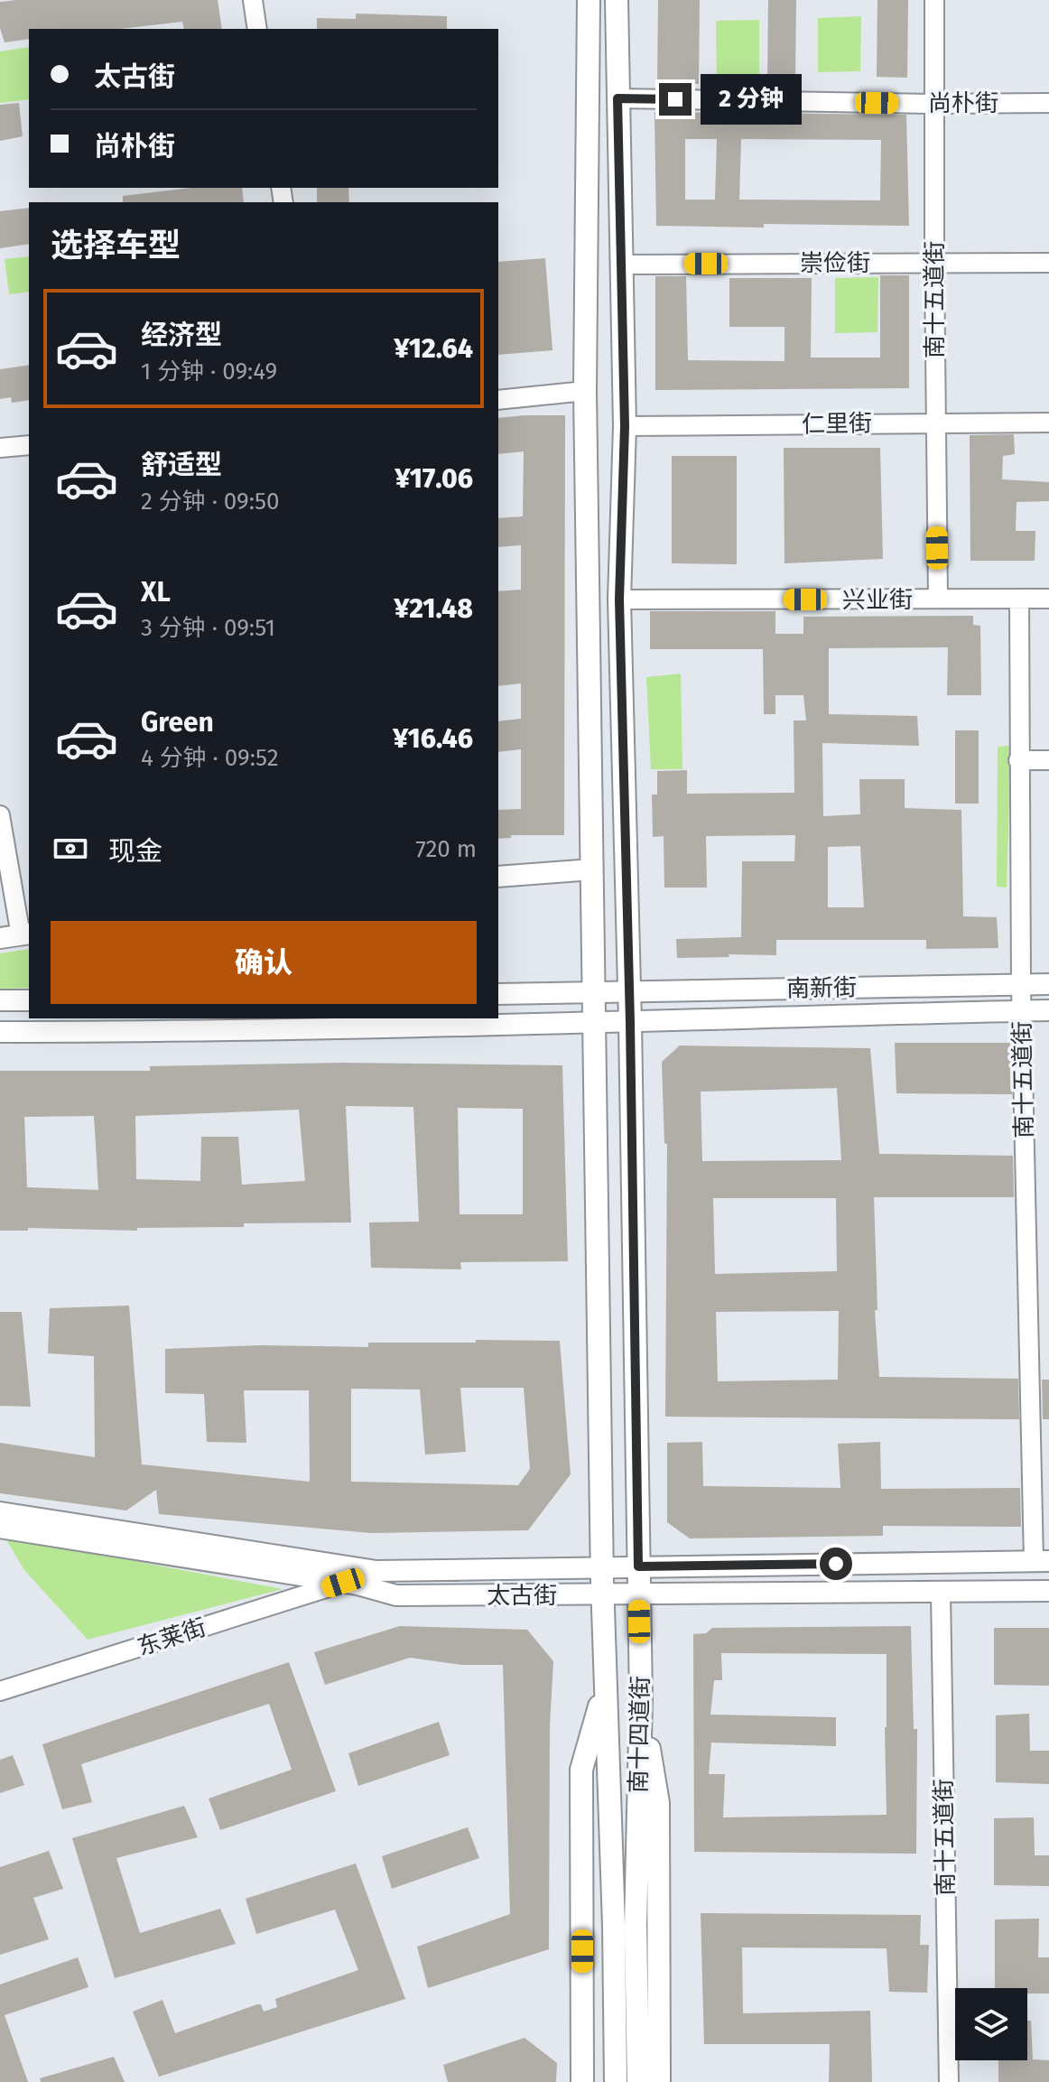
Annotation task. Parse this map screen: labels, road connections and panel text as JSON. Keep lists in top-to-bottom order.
{
  "streets": {
    "main road": ["南新街", "太古街", "南十四道街"],
    "street": [
      "尚朴街",
      "崇俭街",
      "南十五道街",
      "仁里街",
      "兴业街",
      "东莱街"
    ]
  },
  "crossings": [
    ["尚朴街", "南十五道街"],
    ["尚朴街", "南十四道街"],
    ["崇俭街", "南十五道街"],
    ["崇俭街", "南十四道街"],
    ["南十五道街", "仁里街"],
    ["南十五道街", "兴业街"],
    ["南十五道街", "南新街"],
    ["南十五道街", "太古街"],
    ["仁里街", "南十四道街"],
    ["兴业街", "南十四道街"],
    ["南新街", "南十四道街"],
    ["太古街", "东莱街"],
    ["太古街", "南十四道街"]
  ],
  "page": {
    "banner": ["太古街", "尚朴街"],
    "bubble": "2 分钟",
    "heading": "选择车型",
    "list": [
      {
        "name": "经济型",
        "note": "1 分钟 · 09:49",
        "value": "¥12.64"
      },
      {
        "name": "舒适型",
        "note": "2 分钟 · 09:50",
        "value": "¥17.06"
      },
      {
        "name": "XL",
        "note": "3 分钟 · 09:51",
        "value": "¥21.48"
      },
      {
        "name": "Green",
        "note": "4 分钟 · 09:52",
        "value": "¥16.46"
      }
    ],
    "pay": ["现金", "720 m"],
    "buttons": "确认"
  }
}
